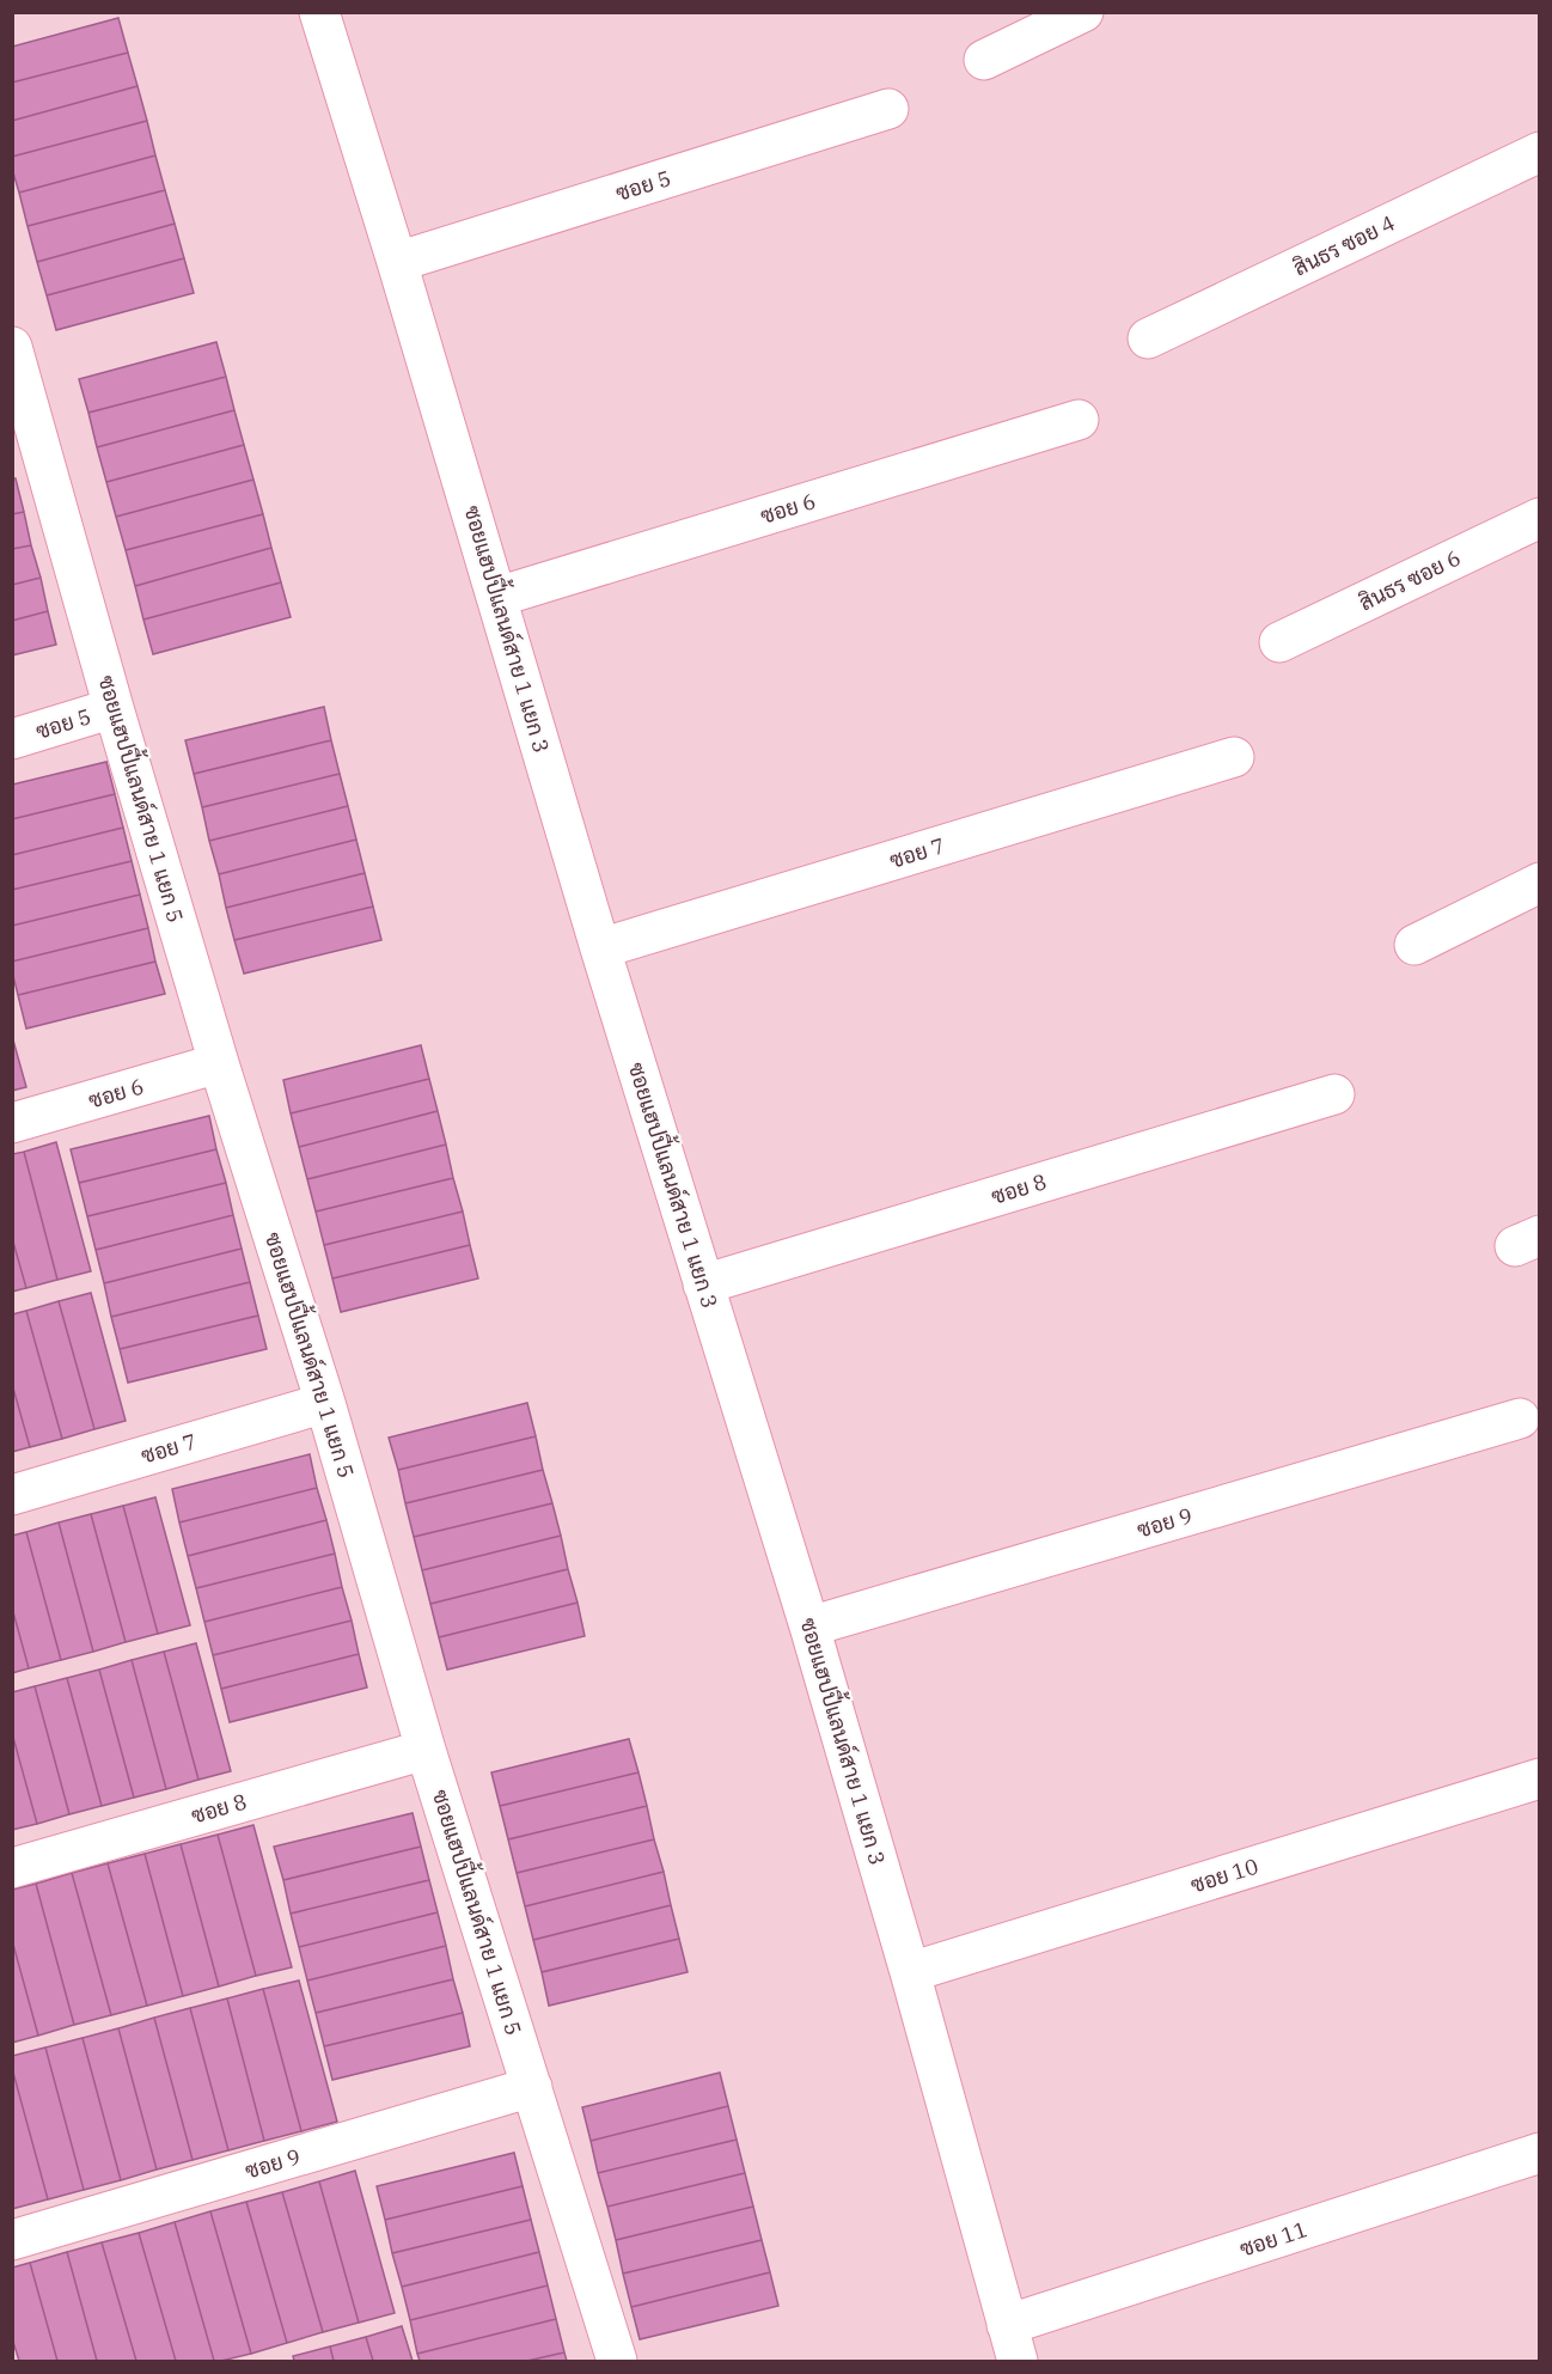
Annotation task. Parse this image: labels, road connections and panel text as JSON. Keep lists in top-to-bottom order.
{
  "streets": {
    "street": [
      "ซอย 5",
      "สินธร ซอย 4",
      "ซอย 6",
      "สินธร ซอย 6",
      "ซอยแฮปปี้แลนด์สาย 1 แยก 3",
      "ซอยแฮปปี้แลนด์สาย 1 แยก 5",
      "ซอย 7",
      "ซอย 8",
      "ซอย 9",
      "ซอย 10",
      "ซอย 11"
    ]
  },
  "crossings": [
    ["ซอย 5", "ซอยแฮปปี้แลนด์สาย 1 แยก 3"],
    ["ซอย 5", "ซอยแฮปปี้แลนด์สาย 1 แยก 5"],
    ["ซอย 6", "ซอยแฮปปี้แลนด์สาย 1 แยก 3"],
    ["ซอย 6", "ซอยแฮปปี้แลนด์สาย 1 แยก 5"],
    ["ซอยแฮปปี้แลนด์สาย 1 แยก 3", "ซอย 7"],
    ["ซอยแฮปปี้แลนด์สาย 1 แยก 3", "ซอย 8"],
    ["ซอยแฮปปี้แลนด์สาย 1 แยก 3", "ซอย 9"],
    ["ซอยแฮปปี้แลนด์สาย 1 แยก 3", "ซอย 10"],
    ["ซอยแฮปปี้แลนด์สาย 1 แยก 3", "ซอย 11"],
    ["ซอยแฮปปี้แลนด์สาย 1 แยก 5", "ซอย 7"],
    ["ซอยแฮปปี้แลนด์สาย 1 แยก 5", "ซอย 8"],
    ["ซอยแฮปปี้แลนด์สาย 1 แยก 5", "ซอย 9"]
  ]
}
